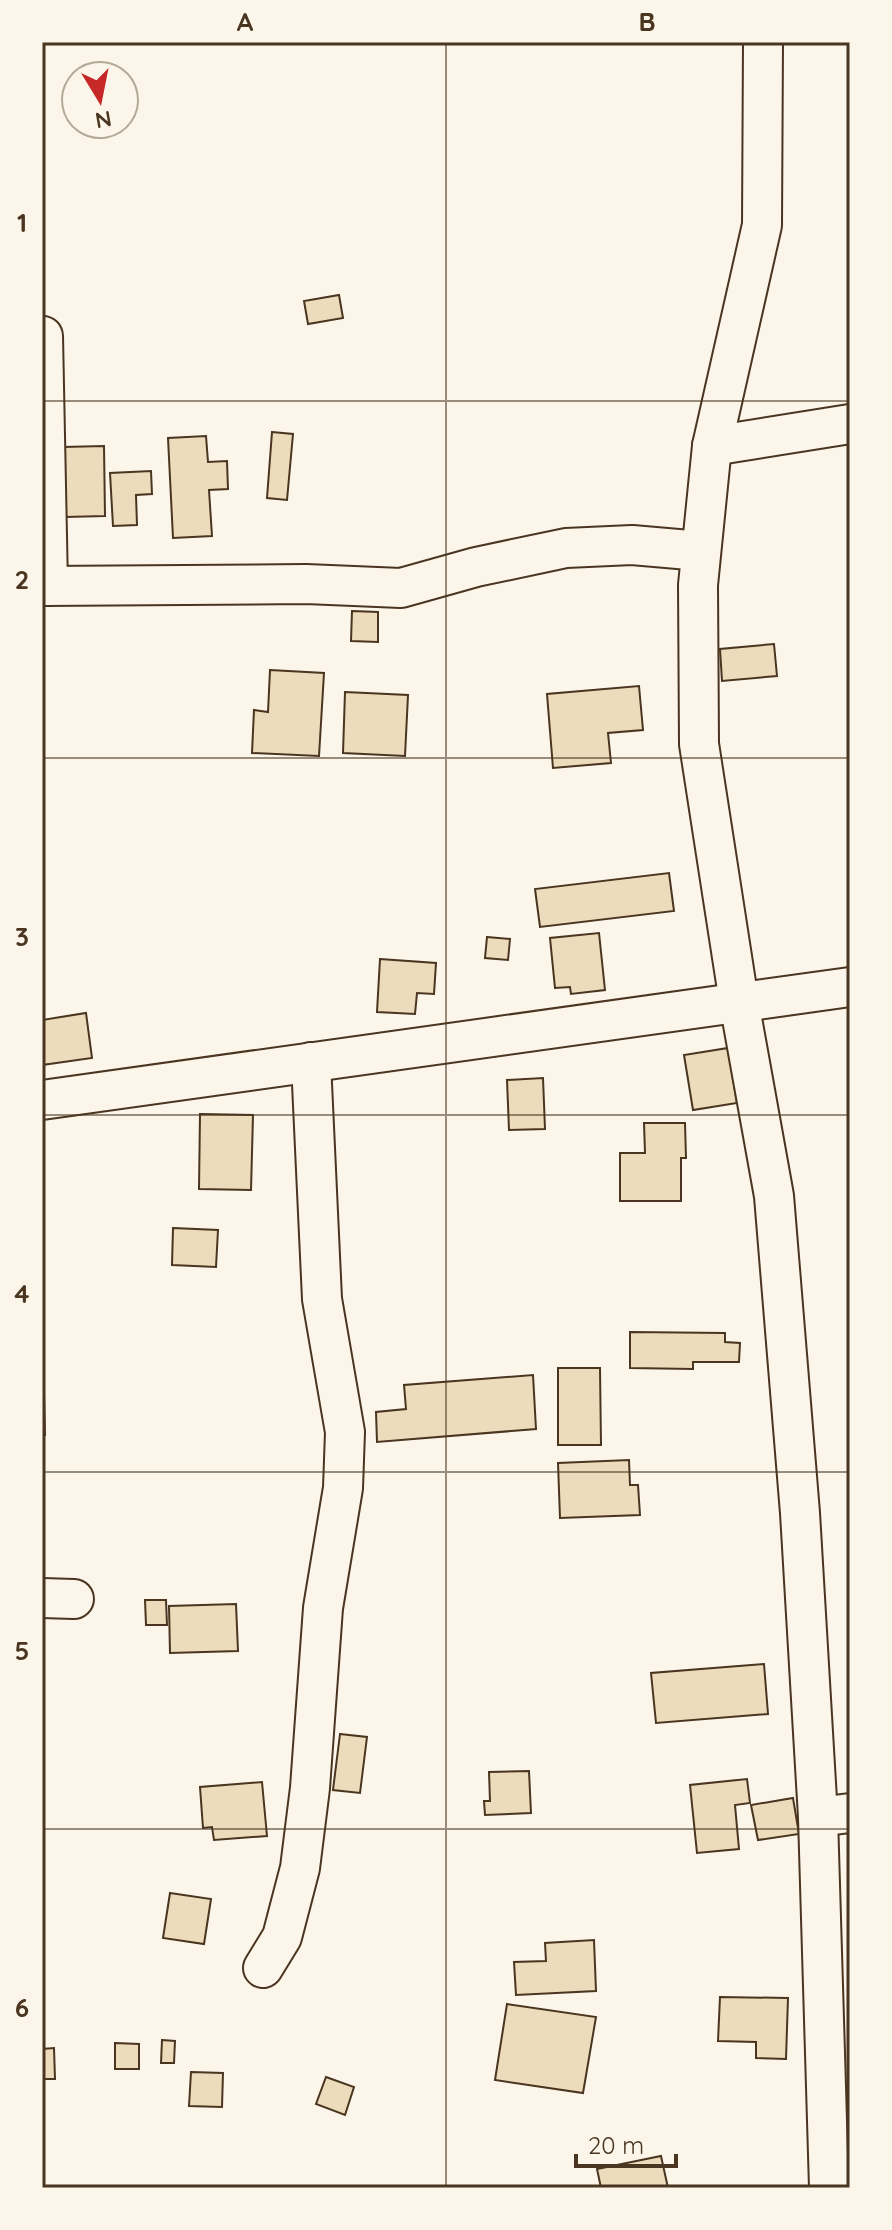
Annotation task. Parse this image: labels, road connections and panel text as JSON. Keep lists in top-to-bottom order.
{
  "scale_bar": "20 m",
  "north": "bottom",
  "grid": {
    "columns": ["A", "B"],
    "rows": [
      "1",
      "2",
      "3",
      "4",
      "5",
      "6"
    ]
  }
}
